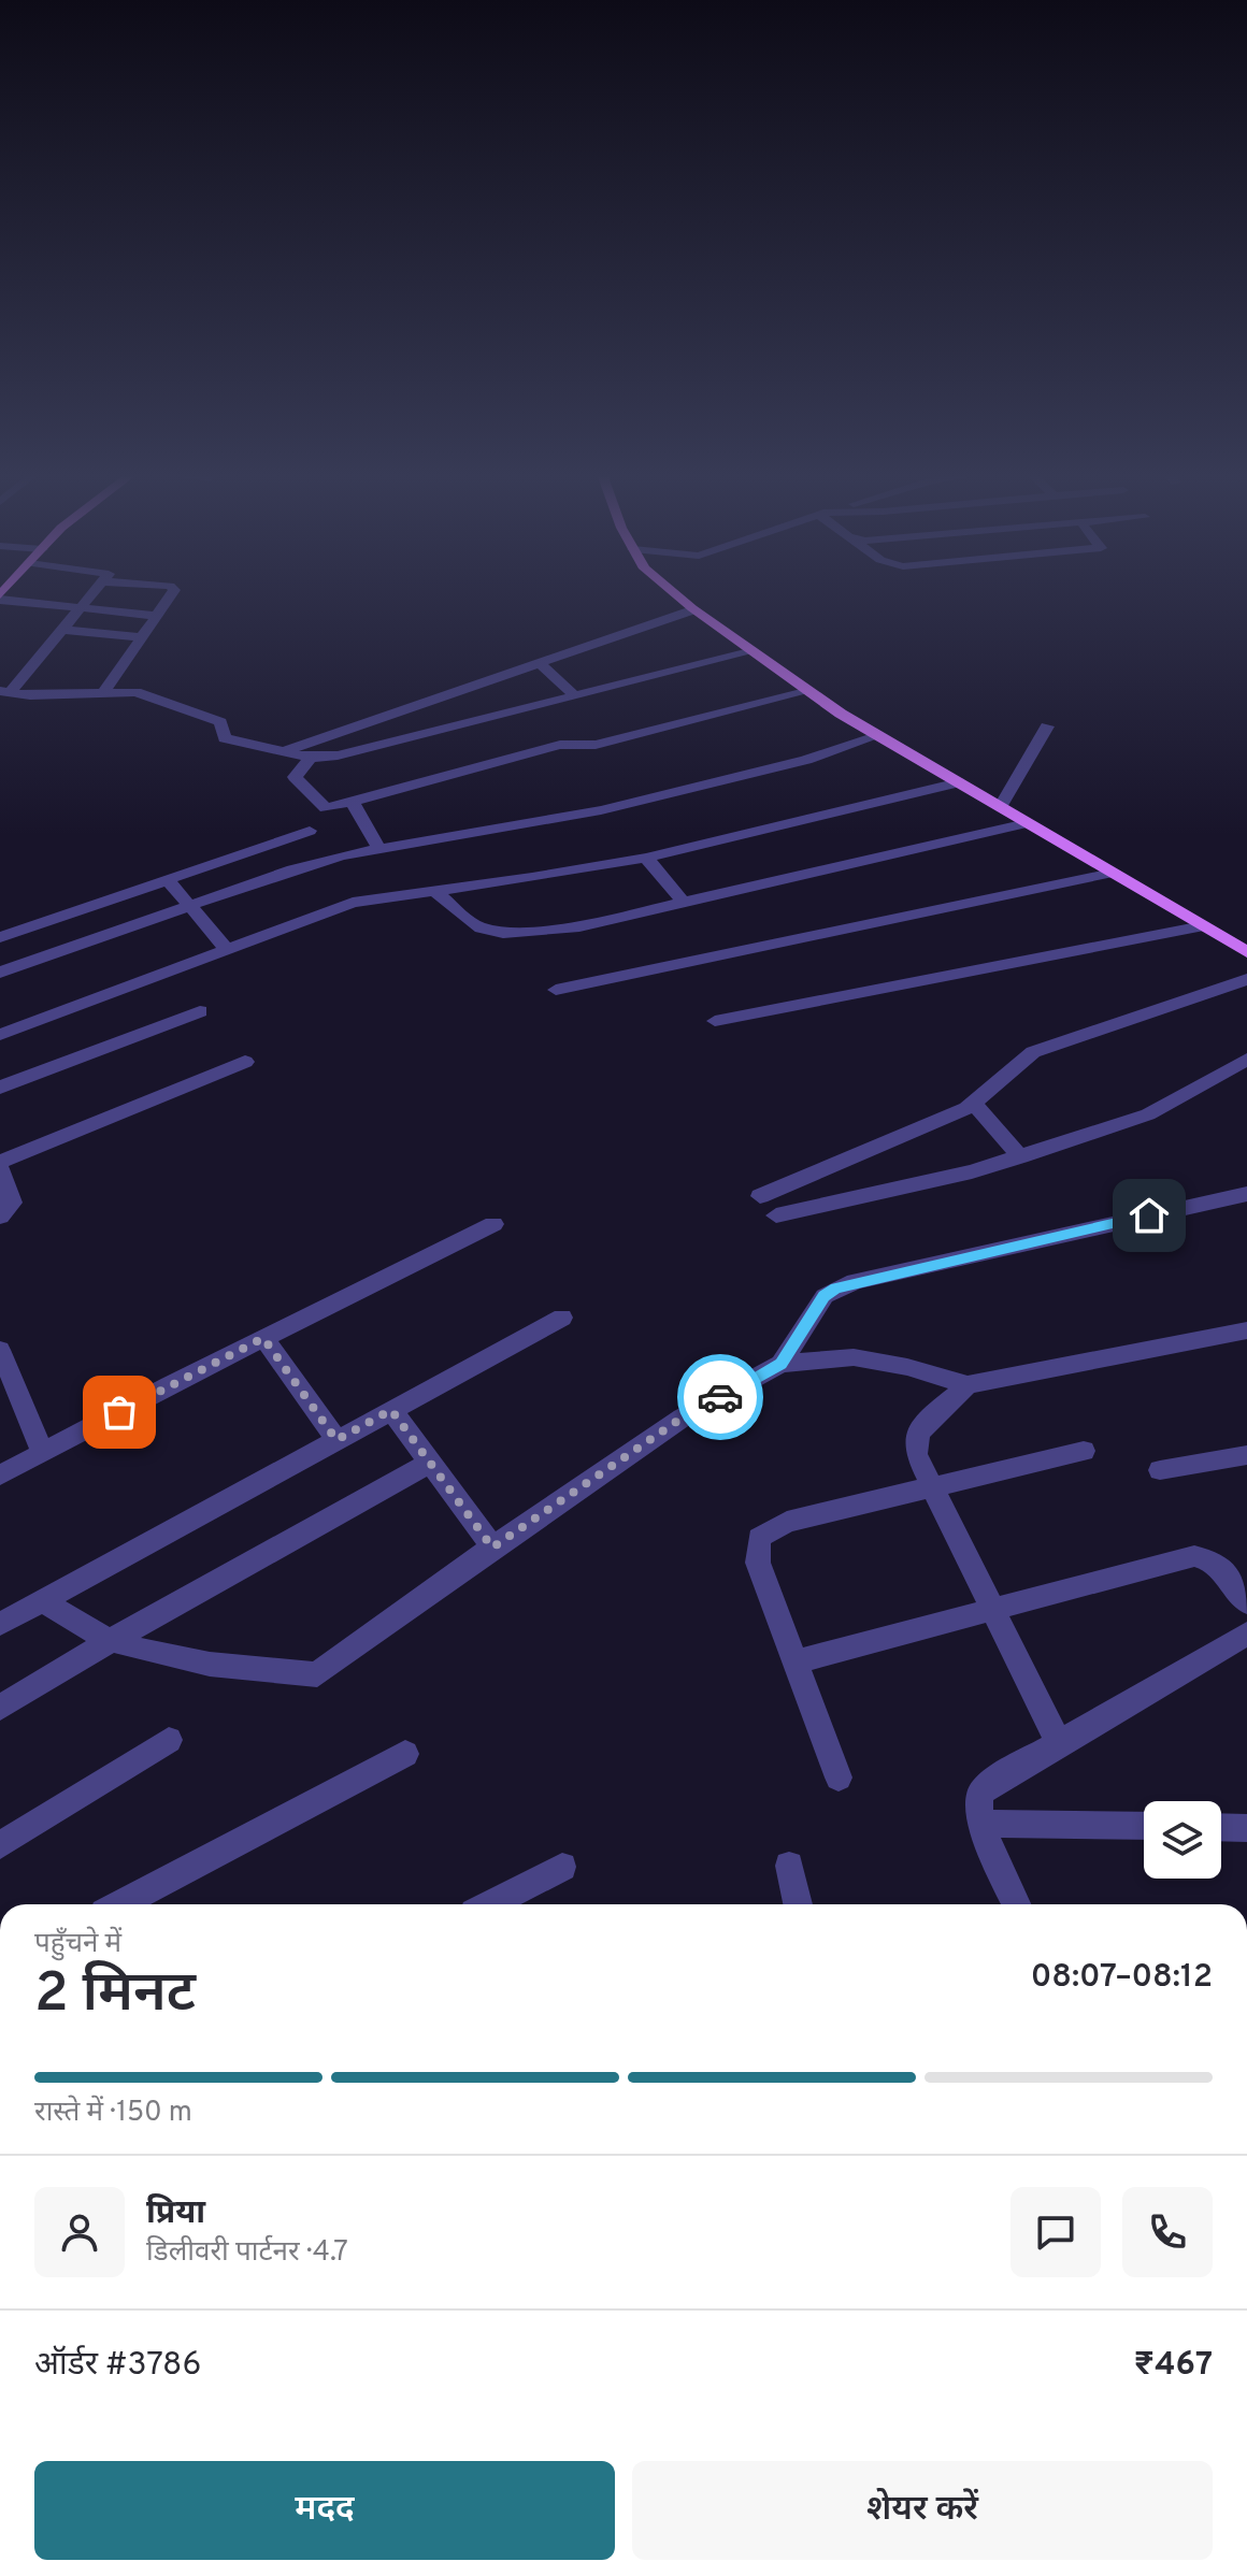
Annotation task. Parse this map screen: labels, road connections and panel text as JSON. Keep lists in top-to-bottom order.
{
  "page": {
    "heading": ["2 मिनट", "पहुँचने में", "08:07–08:12"],
    "panel": [
      "प्रिया",
      "डिलीवरी पार्टनर · 4.7",
      "ऑर्डर #3786",
      "₹467"
    ],
    "bar": "रास्ते में · 150 m",
    "buttons": ["मदद", "शेयर करें"]
  }
}
